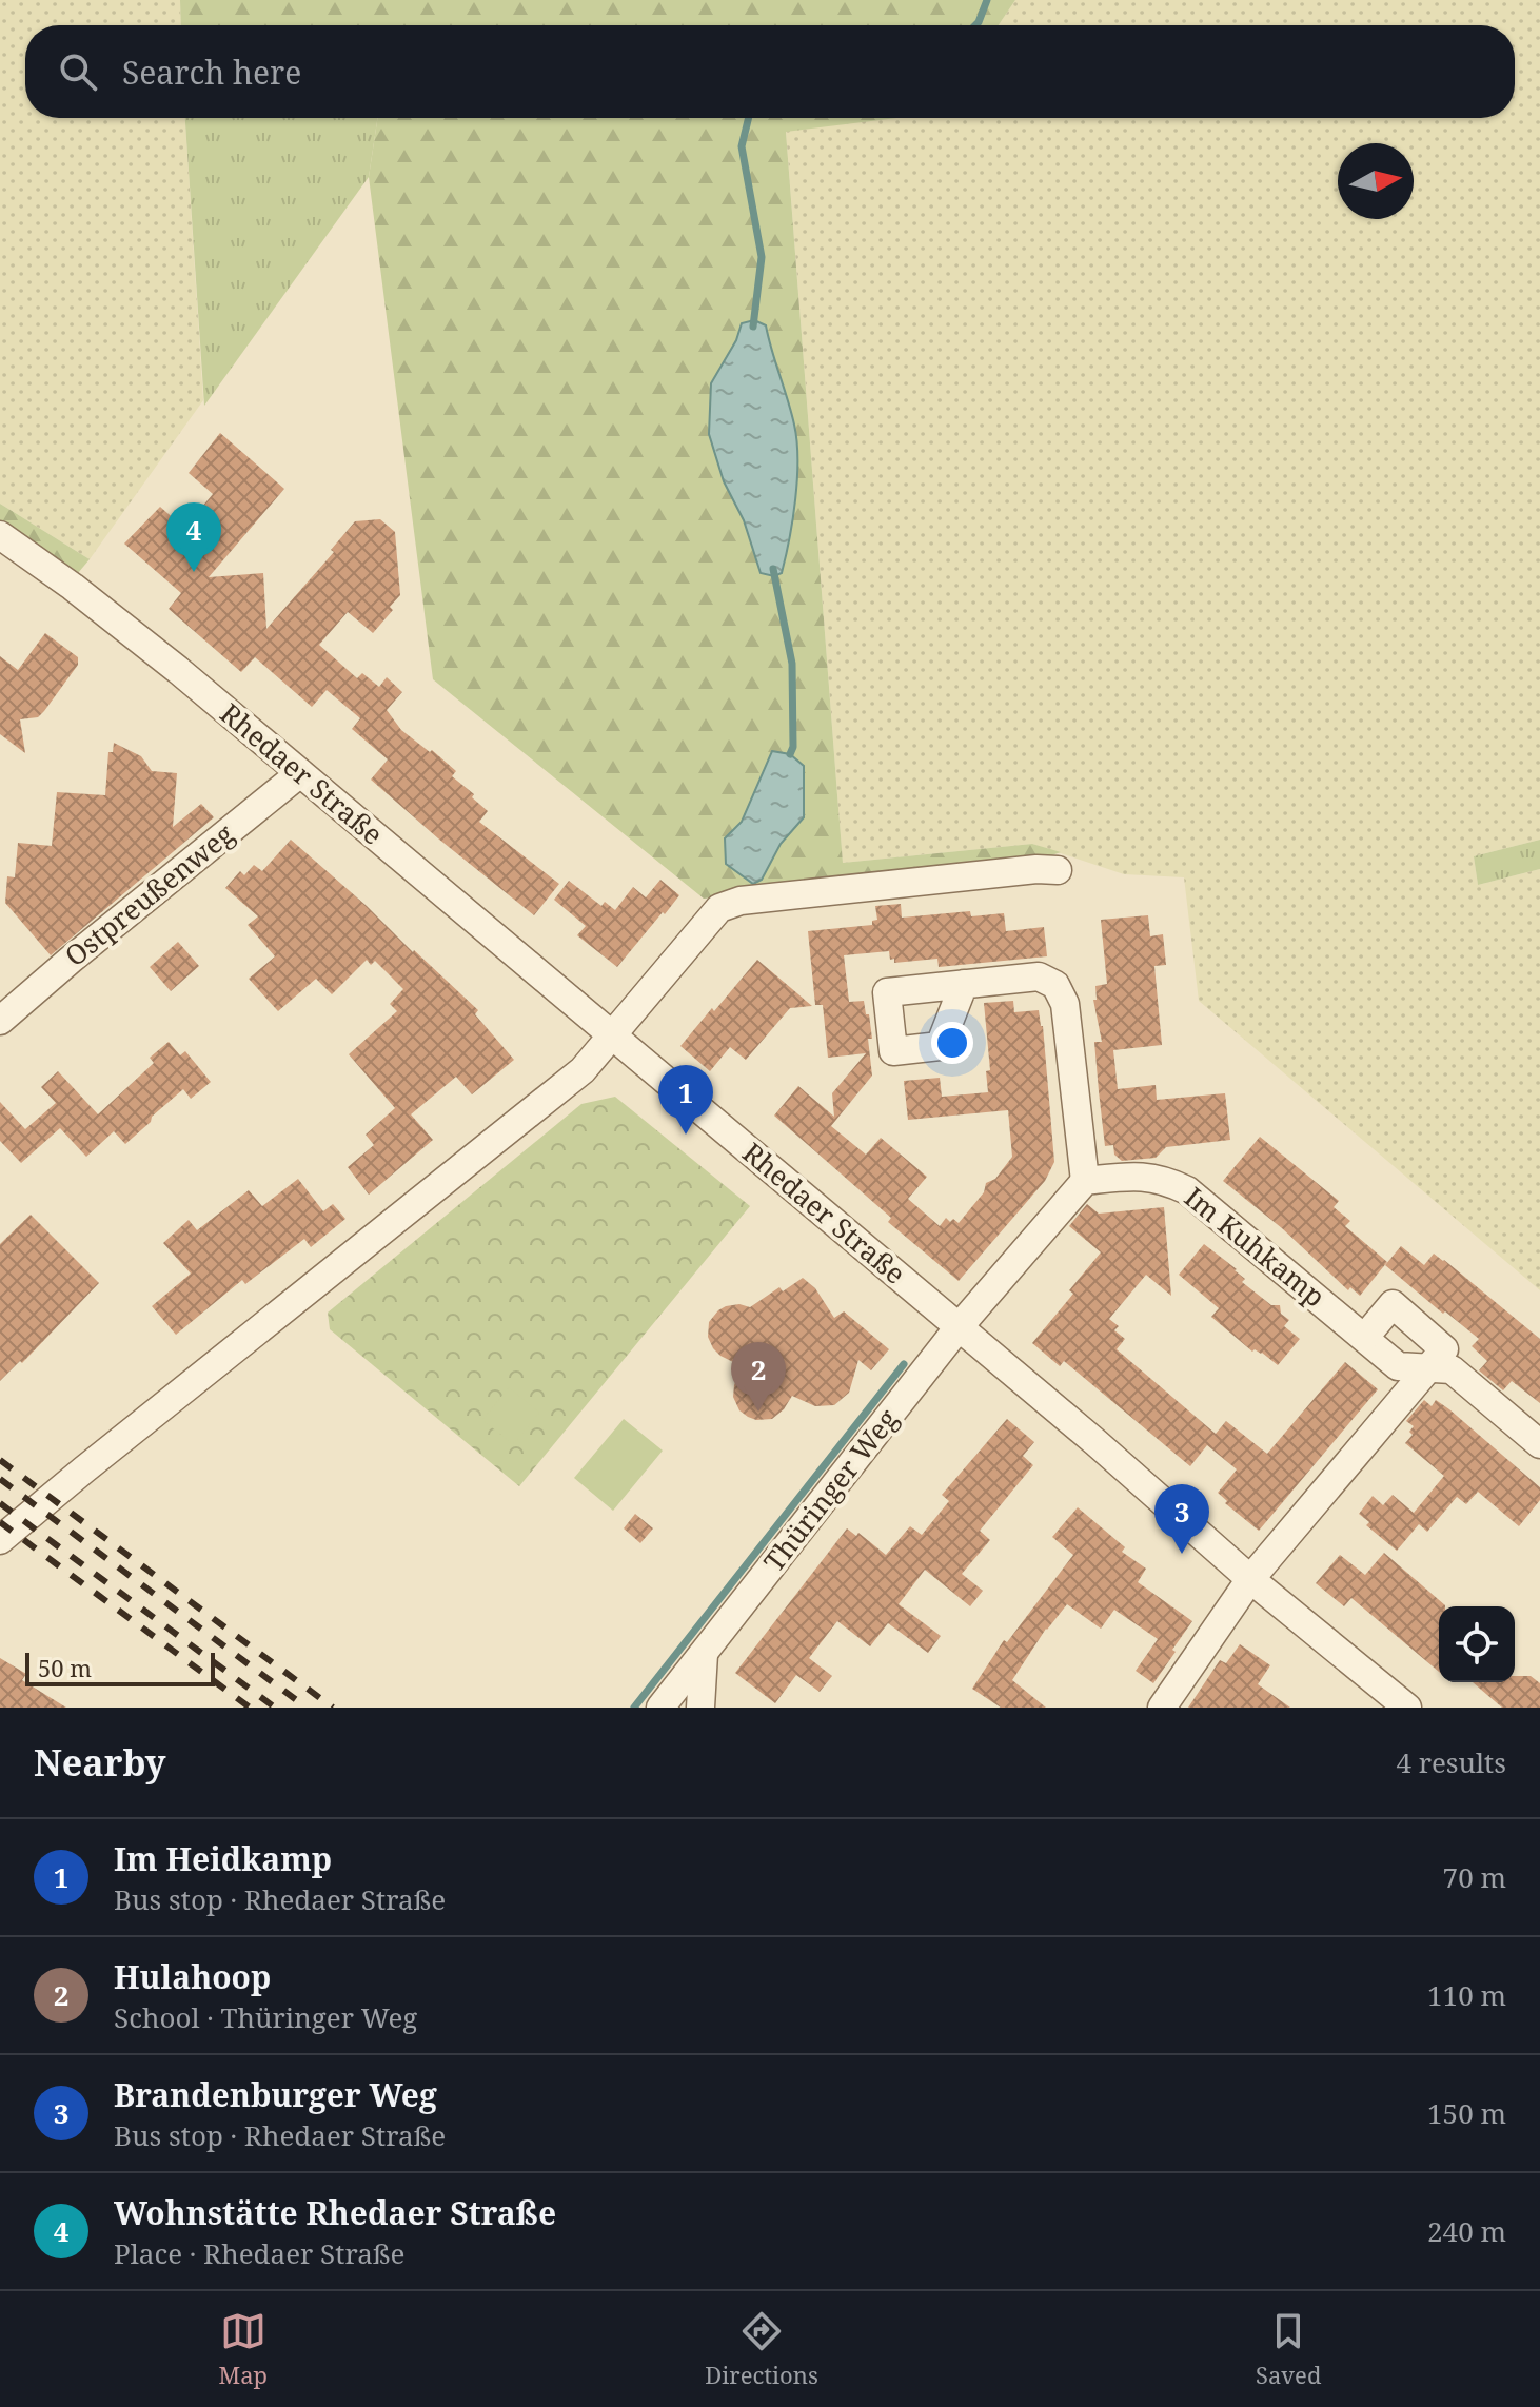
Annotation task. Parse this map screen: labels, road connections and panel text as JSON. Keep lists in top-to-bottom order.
{
  "streets": {
    "street": [
      "Rhedaer Straße",
      "Ostpreußenweg",
      "Im Kuhkamp",
      "Thüringer Weg"
    ]
  },
  "crossings": [
    ["Rhedaer Straße", "Ostpreußenweg"],
    ["Rhedaer Straße", "Thüringer Weg"]
  ],
  "scale_bar": "50 m",
  "north": "right",
  "page": {
    "search": "Search here",
    "pins": [
      "4",
      "1",
      "2",
      "3"
    ],
    "scale": "50 m",
    "heading": ["Nearby", "4 results"],
    "list": [
      {
        "mark": "1",
        "name": "Im Heidkamp",
        "note": "Bus stop · Rhedaer Straße",
        "value": "70 m"
      },
      {
        "mark": "2",
        "name": "Hulahoop",
        "note": "School · Thüringer Weg",
        "value": "110 m"
      },
      {
        "mark": "3",
        "name": "Brandenburger Weg",
        "note": "Bus stop · Rhedaer Straße",
        "value": "150 m"
      },
      {
        "mark": "4",
        "name": "Wohnstätte Rhedaer Straße",
        "note": "Place · Rhedaer Straße",
        "value": "240 m"
      }
    ],
    "nav": ["Map", "Directions", "Saved"]
  }
}
